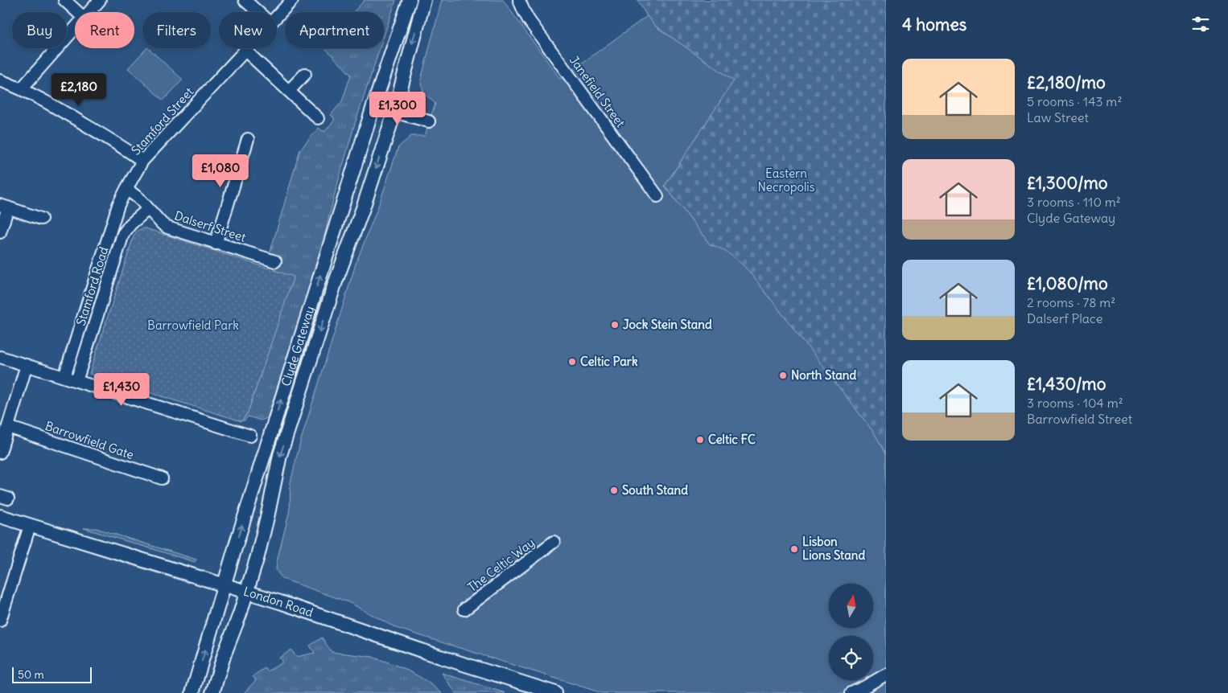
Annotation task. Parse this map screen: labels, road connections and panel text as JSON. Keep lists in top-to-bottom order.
{
  "streets": {
    "main road": ["Clyde Gateway", "London Road"],
    "street": [
      "Janefield Street",
      "Stamford Street",
      "Dalserf Street",
      "Stamford Road",
      "Barrowfield Gate",
      "The Celtic Way"
    ]
  },
  "crossings": [
    ["Stamford Street", "Dalserf Street"],
    ["Dalserf Street", "Stamford Road"],
    ["Clyde Gateway", "London Road"]
  ],
  "parks": ["Eastern Necropolis", "Barrowfield Park"],
  "places": [
    "Jock Stein Stand",
    "Celtic Park",
    "North Stand",
    "Celtic FC",
    "South Stand",
    "Lisbon Lions Stand"
  ],
  "scale_bar": "50 m",
  "north": "top",
  "page": {
    "heading": "4 homes",
    "chip": [
      "Buy",
      "Rent",
      "Filters",
      "New",
      "Apartment"
    ],
    "list": [
      {
        "name": "£2,180/mo",
        "note": "5 rooms · 143 m² · Law Street"
      },
      {
        "name": "£1,300/mo",
        "note": "3 rooms · 110 m² · Clyde Gateway"
      },
      {
        "name": "£1,080/mo",
        "note": "2 rooms · 78 m² · Dalserf Place"
      },
      {
        "name": "£1,430/mo",
        "note": "3 rooms · 104 m² · Barrowfield Street"
      }
    ],
    "price": [
      "£2,180",
      "£1,300",
      "£1,080",
      "£1,430"
    ],
    "scale": "50 m"
  }
}
